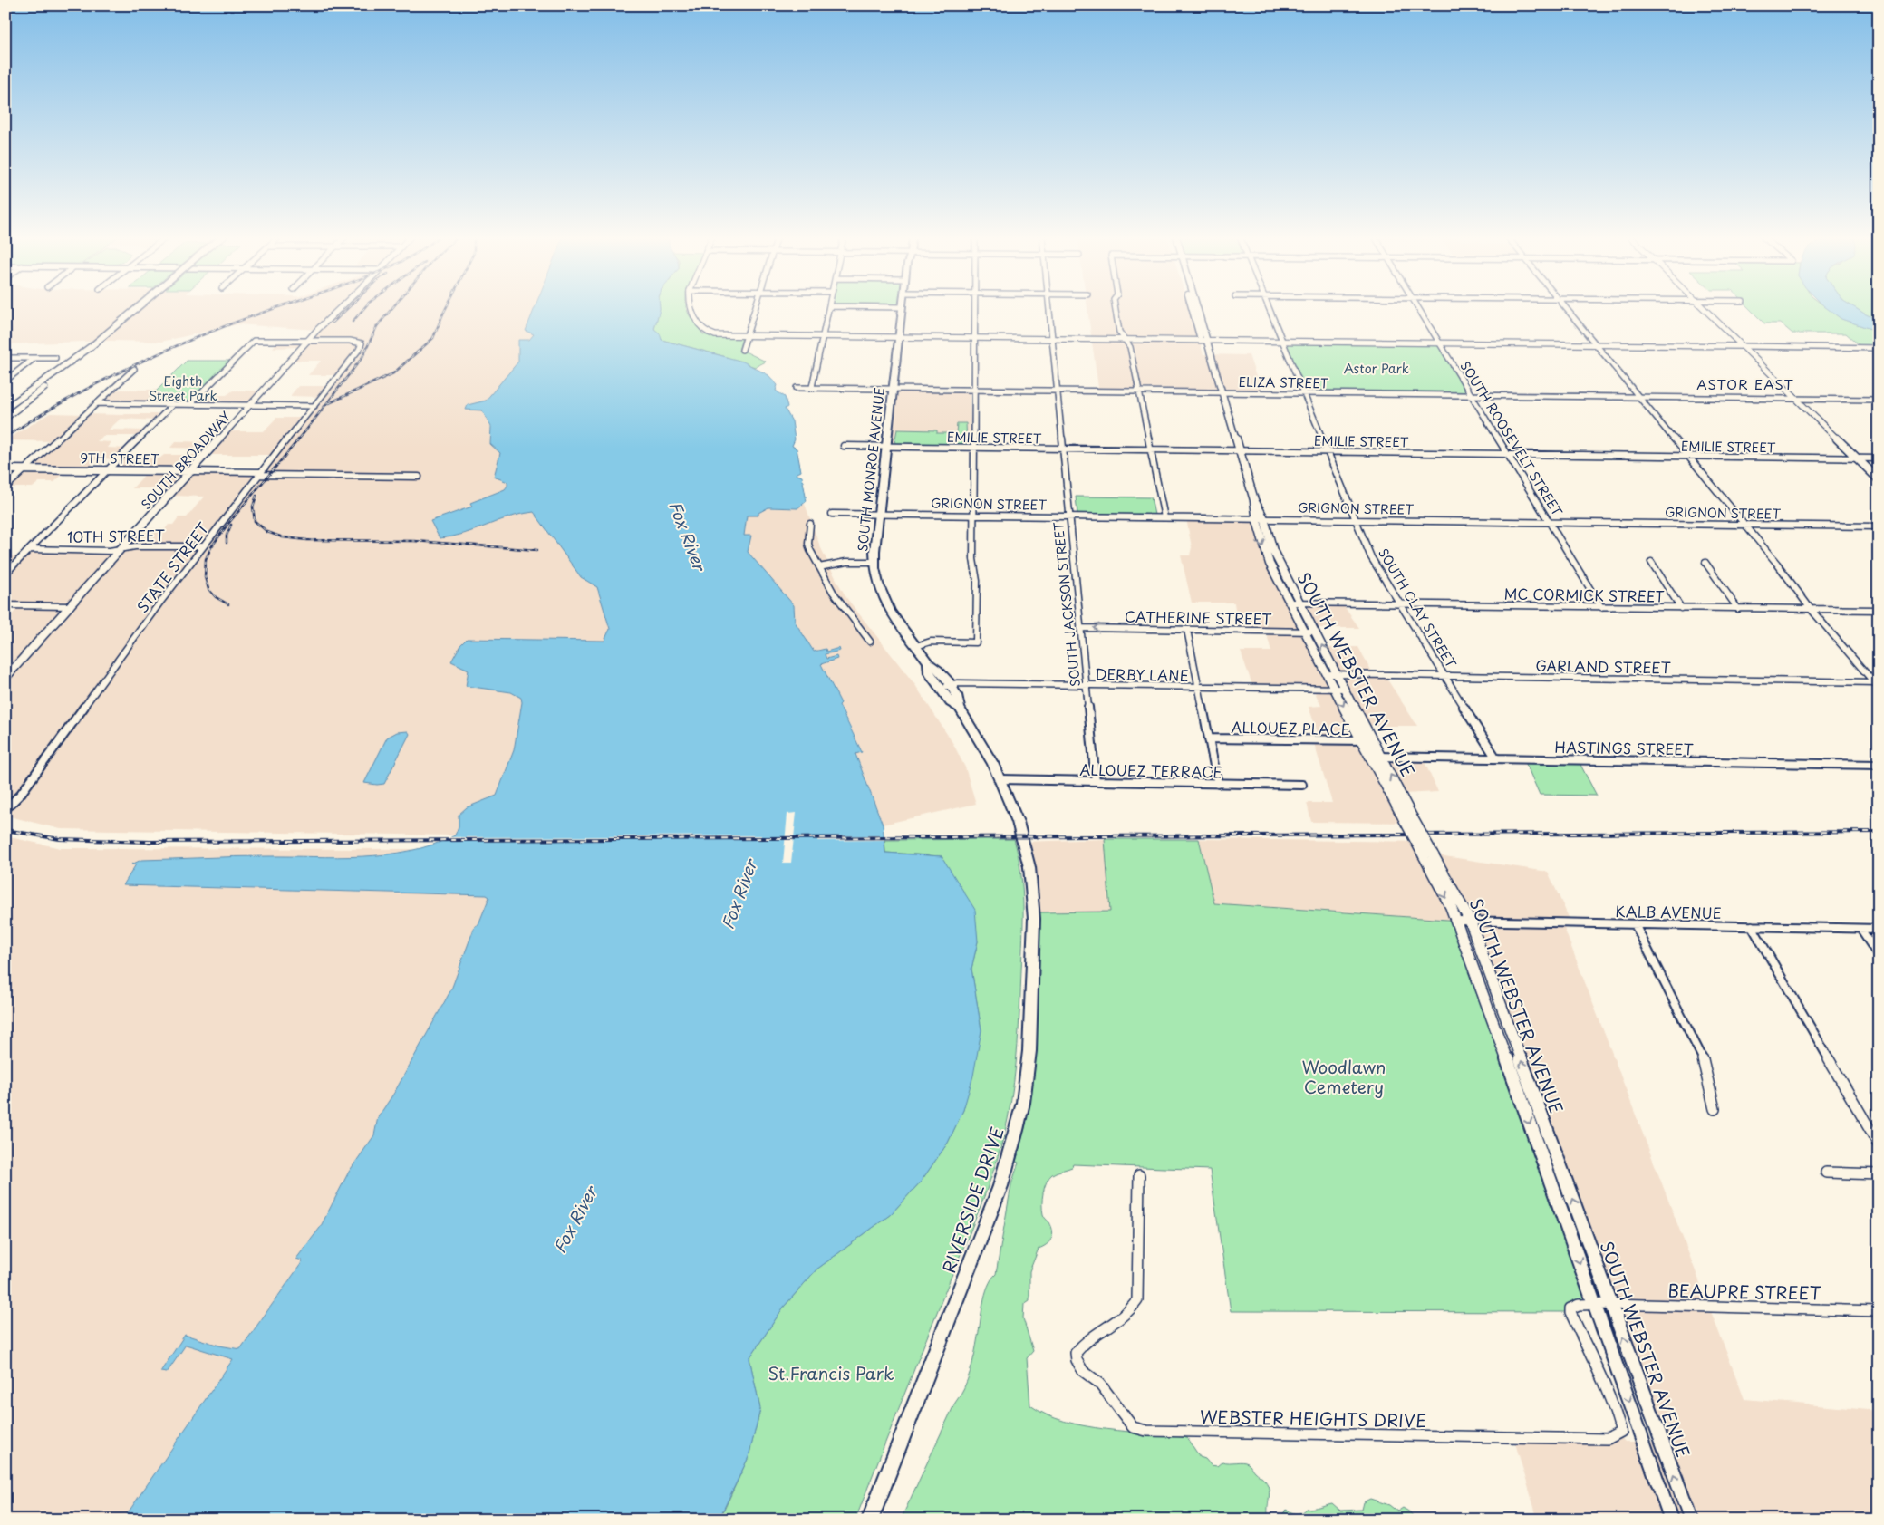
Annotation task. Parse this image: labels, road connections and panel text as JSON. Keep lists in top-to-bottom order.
{
  "streets": {
    "main road": ["SOUTH MONROE AVENUE", "SOUTH WEBSTER AVENUE", "RIVERSIDE DRIVE"],
    "street": [
      "ELIZA STREET",
      "EMILIE STREET",
      "SOUTH ROOSEVELT STREET",
      "9TH STREET",
      "SOUTH BROADWAY",
      "GRIGNON STREET",
      "10TH STREET",
      "STATE STREET",
      "MC CORMICK STREET",
      "SOUTH JACKSON STREET",
      "SOUTH CLAY STREET",
      "CATHERINE STREET",
      "GARLAND STREET",
      "DERBY LANE",
      "ALLOUEZ PLACE",
      "HASTINGS STREET",
      "ALLOUEZ TERRACE",
      "KALB AVENUE",
      "BEAUPRE STREET",
      "WEBSTER HEIGHTS DRIVE"
    ]
  },
  "crossings": [
    ["ELIZA STREET", "SOUTH ROOSEVELT STREET"],
    ["ELIZA STREET", "SOUTH MONROE AVENUE"],
    ["ELIZA STREET", "SOUTH JACKSON STREET"],
    ["ELIZA STREET", "SOUTH CLAY STREET"],
    ["ELIZA STREET", "SOUTH WEBSTER AVENUE"],
    ["EMILIE STREET", "SOUTH ROOSEVELT STREET"],
    ["EMILIE STREET", "SOUTH MONROE AVENUE"],
    ["EMILIE STREET", "SOUTH JACKSON STREET"],
    ["EMILIE STREET", "SOUTH CLAY STREET"],
    ["EMILIE STREET", "SOUTH WEBSTER AVENUE"],
    ["SOUTH ROOSEVELT STREET", "GRIGNON STREET"],
    ["SOUTH ROOSEVELT STREET", "MC CORMICK STREET"],
    ["9TH STREET", "SOUTH BROADWAY"],
    ["9TH STREET", "STATE STREET"],
    ["SOUTH BROADWAY", "10TH STREET"],
    ["SOUTH BROADWAY", "STATE STREET"],
    ["SOUTH MONROE AVENUE", "GRIGNON STREET"],
    ["SOUTH MONROE AVENUE", "DERBY LANE"],
    ["SOUTH MONROE AVENUE", "ALLOUEZ TERRACE"],
    ["SOUTH MONROE AVENUE", "RIVERSIDE DRIVE"],
    ["GRIGNON STREET", "SOUTH JACKSON STREET"],
    ["GRIGNON STREET", "SOUTH CLAY STREET"],
    ["GRIGNON STREET", "SOUTH WEBSTER AVENUE"],
    ["10TH STREET", "STATE STREET"],
    ["MC CORMICK STREET", "SOUTH CLAY STREET"],
    ["MC CORMICK STREET", "SOUTH WEBSTER AVENUE"],
    ["SOUTH JACKSON STREET", "CATHERINE STREET"],
    ["SOUTH JACKSON STREET", "DERBY LANE"],
    ["SOUTH JACKSON STREET", "ALLOUEZ TERRACE"],
    ["SOUTH CLAY STREET", "GARLAND STREET"],
    ["SOUTH CLAY STREET", "HASTINGS STREET"],
    ["CATHERINE STREET", "SOUTH WEBSTER AVENUE"],
    ["GARLAND STREET", "SOUTH WEBSTER AVENUE"],
    ["DERBY LANE", "SOUTH WEBSTER AVENUE"],
    ["SOUTH WEBSTER AVENUE", "ALLOUEZ PLACE"],
    ["SOUTH WEBSTER AVENUE", "HASTINGS STREET"],
    ["SOUTH WEBSTER AVENUE", "KALB AVENUE"],
    ["SOUTH WEBSTER AVENUE", "BEAUPRE STREET"],
    ["SOUTH WEBSTER AVENUE", "WEBSTER HEIGHTS DRIVE"],
    ["BEAUPRE STREET", "WEBSTER HEIGHTS DRIVE"]
  ],
  "one_way": ["CATHERINE STREET"],
  "districts": ["ASTOR EAST"],
  "water": ["Fox River"],
  "parks": [
    "Astor Park",
    "Eighth Street Park",
    "Woodlawn Cemetery",
    "St.Francis Park"
  ]
}
